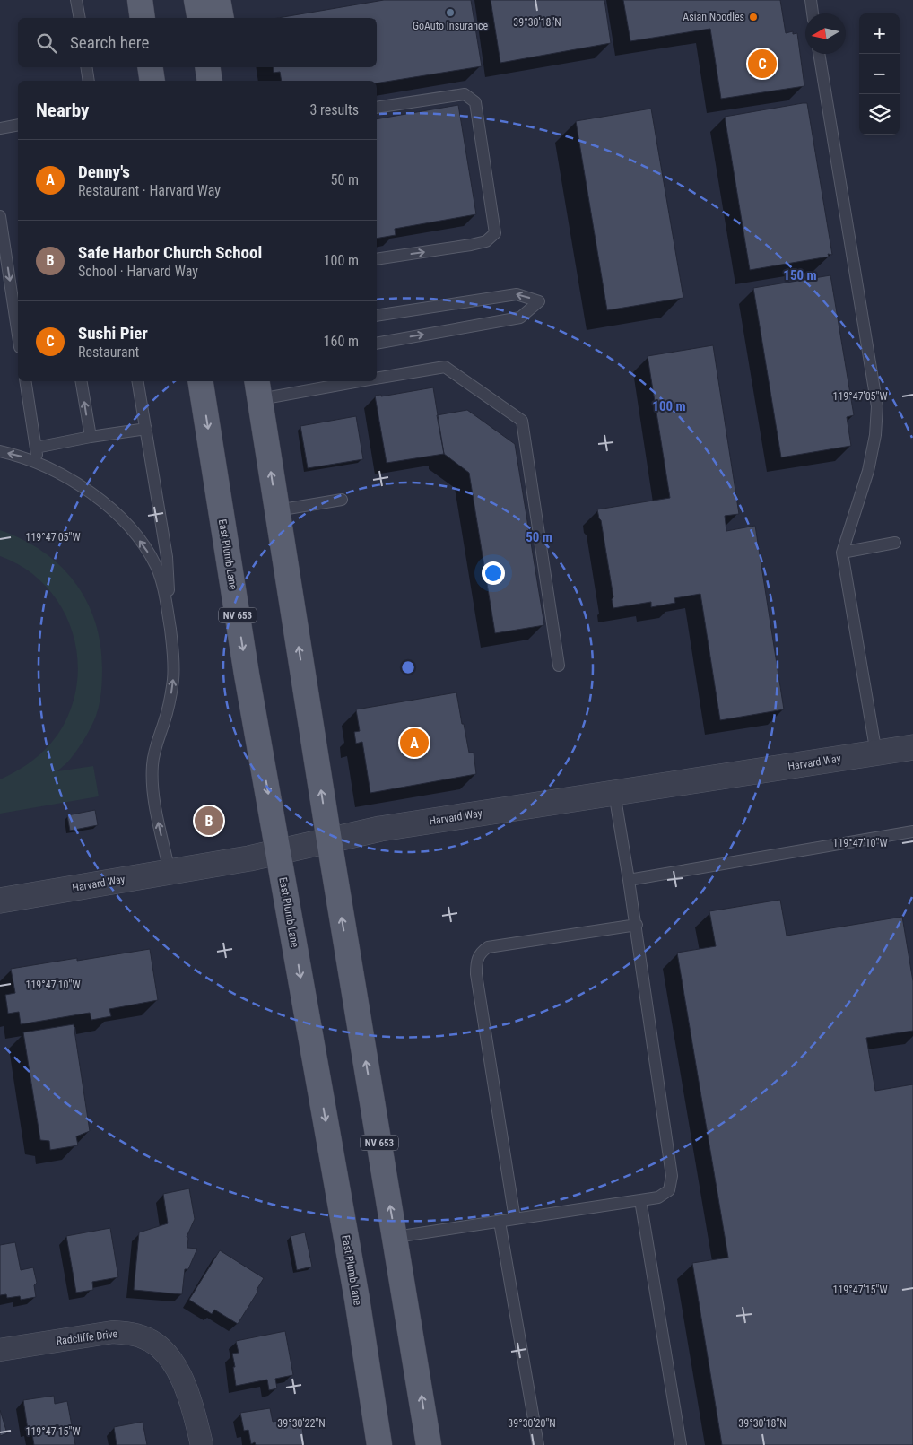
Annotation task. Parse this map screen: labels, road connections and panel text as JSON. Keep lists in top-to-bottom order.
{
  "streets": {
    "main road": ["East Plumb Lane", "NV 653"],
    "street": ["Harvard Way", "Radcliffe Drive"]
  },
  "crossings": [
    ["East Plumb Lane", "Harvard Way"],
    ["NV 653", "Harvard Way"]
  ],
  "places": ["GoAuto Insurance", "Asian Noodles"],
  "north": "left",
  "page": {
    "map_buttons": ["+", "−"],
    "search": "Search here",
    "pins": ["C", "A", "B"],
    "heading": ["Nearby", "3 results"],
    "list": [
      {
        "mark": "A",
        "name": "Denny's",
        "note": "Restaurant · Harvard Way",
        "value": "50 m"
      },
      {
        "mark": "B",
        "name": "Safe Harbor Church School",
        "note": "School · Harvard Way",
        "value": "100 m"
      },
      {
        "mark": "C",
        "name": "Sushi Pier",
        "note": "Restaurant",
        "value": "160 m"
      }
    ]
  },
  "coordinates": [
    "39°30'18\"N",
    "119°47'05\"W",
    "119°47'10\"W",
    "119°47'15\"W",
    "39°30'22\"N",
    "39°30'20\"N"
  ],
  "rings": ["150 m", "100 m", "50 m"]
}
